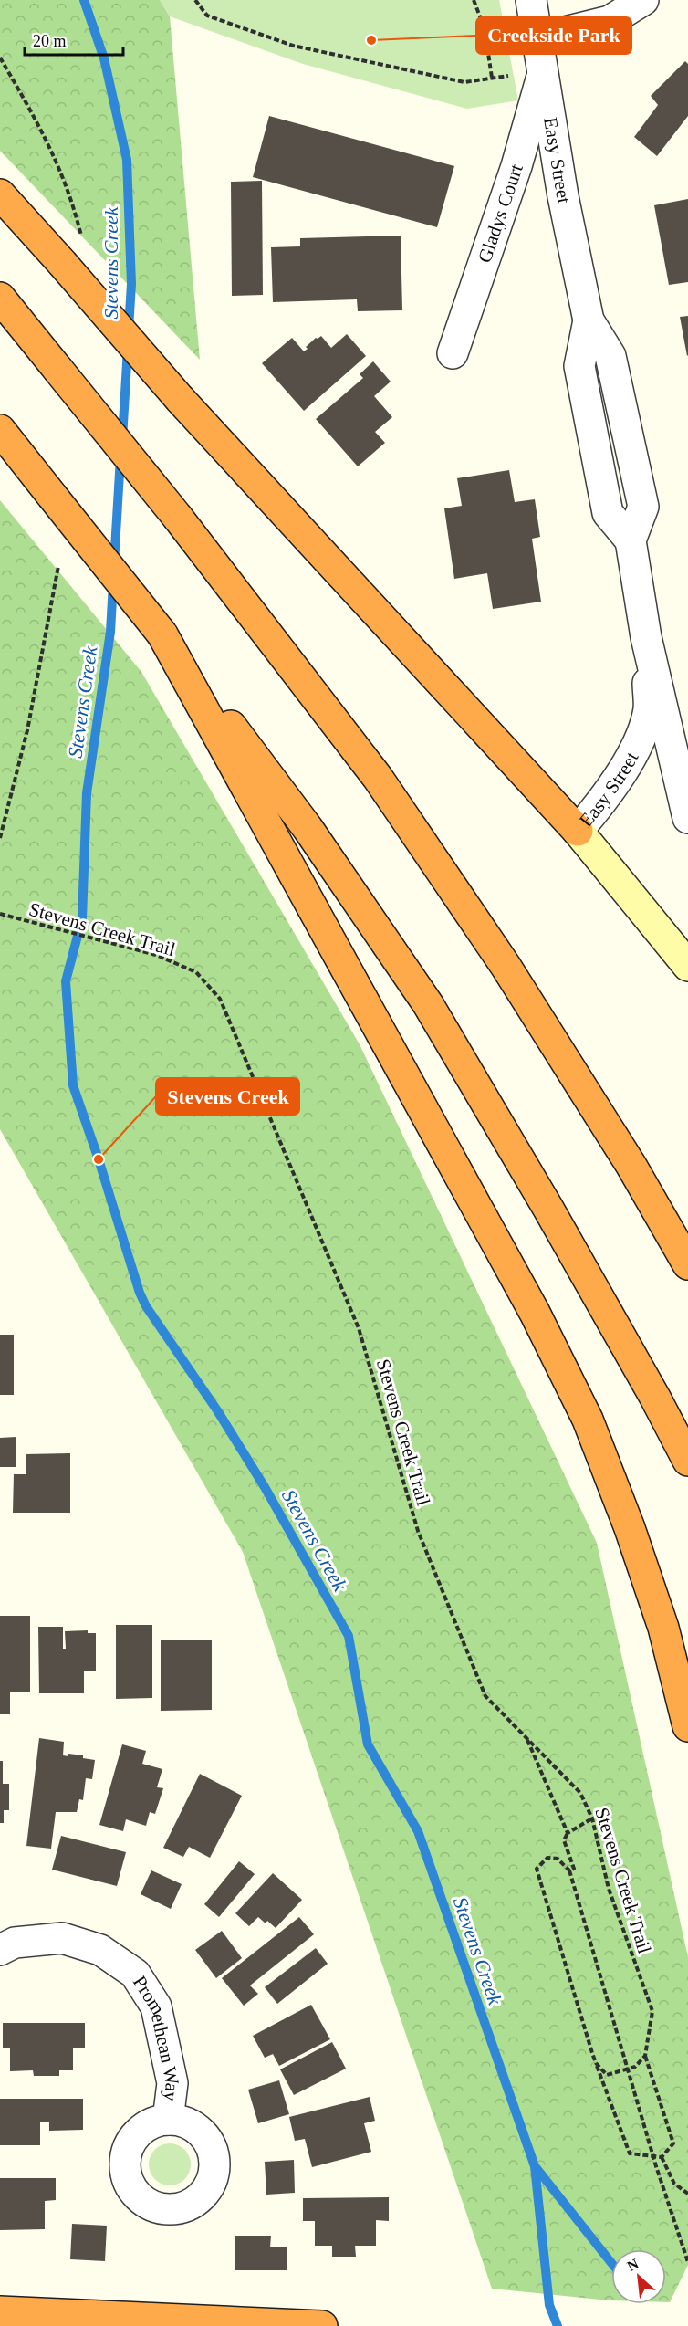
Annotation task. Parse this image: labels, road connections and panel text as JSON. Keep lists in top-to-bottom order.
{
  "streets": {
    "street": ["Easy Street", "Gladys Court", "Promethean Way"],
    "path": ["Stevens Creek Trail"]
  },
  "crossings": [
    ["Easy Street", "Gladys Court"]
  ],
  "water": ["Stevens Creek"],
  "places": ["Creekside Park", "Stevens Creek"],
  "scale_bar": "20 m",
  "north": "top left"
}
